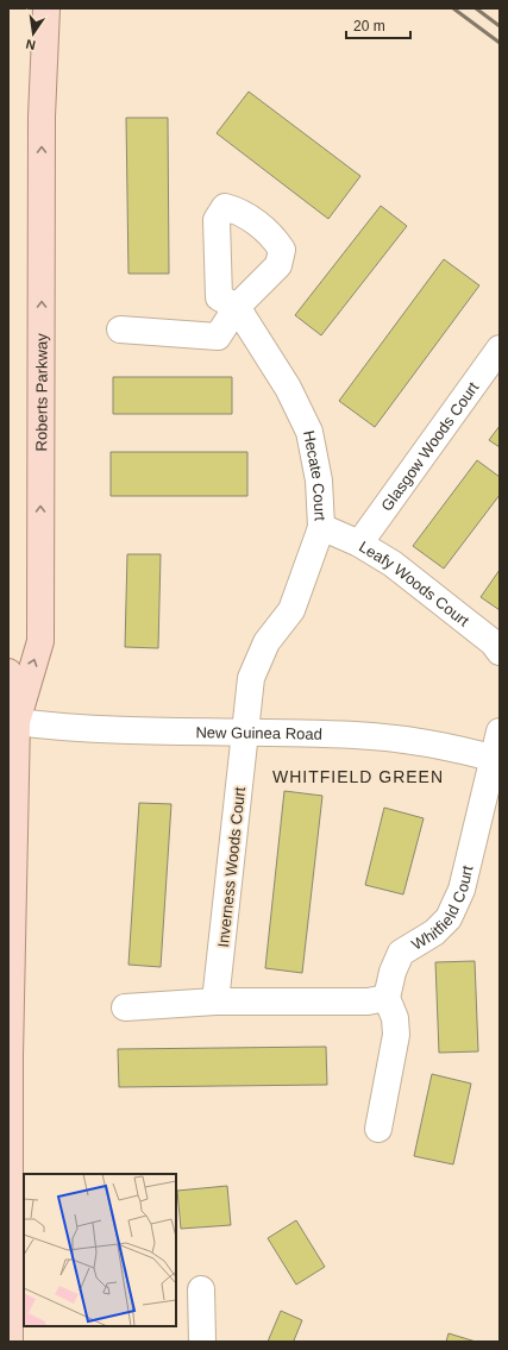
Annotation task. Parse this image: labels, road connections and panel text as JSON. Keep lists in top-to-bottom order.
{
  "streets": {
    "main road": ["Roberts Parkway"],
    "street": [
      "Glasgow Woods Court",
      "Hecate Court",
      "Leafy Woods Court",
      "New Guinea Road",
      "Inverness Woods Court",
      "Whitfield Court"
    ]
  },
  "crossings": [
    ["Roberts Parkway", "New Guinea Road"],
    ["Glasgow Woods Court", "Leafy Woods Court"],
    ["Hecate Court", "Leafy Woods Court"],
    ["Hecate Court", "New Guinea Road"],
    ["Hecate Court", "Inverness Woods Court"],
    ["New Guinea Road", "Inverness Woods Court"],
    ["New Guinea Road", "Whitfield Court"]
  ],
  "one_way": ["Roberts Parkway"],
  "districts": ["WHITFIELD GREEN"],
  "scale_bar": "20 m",
  "north": "bottom"
}
